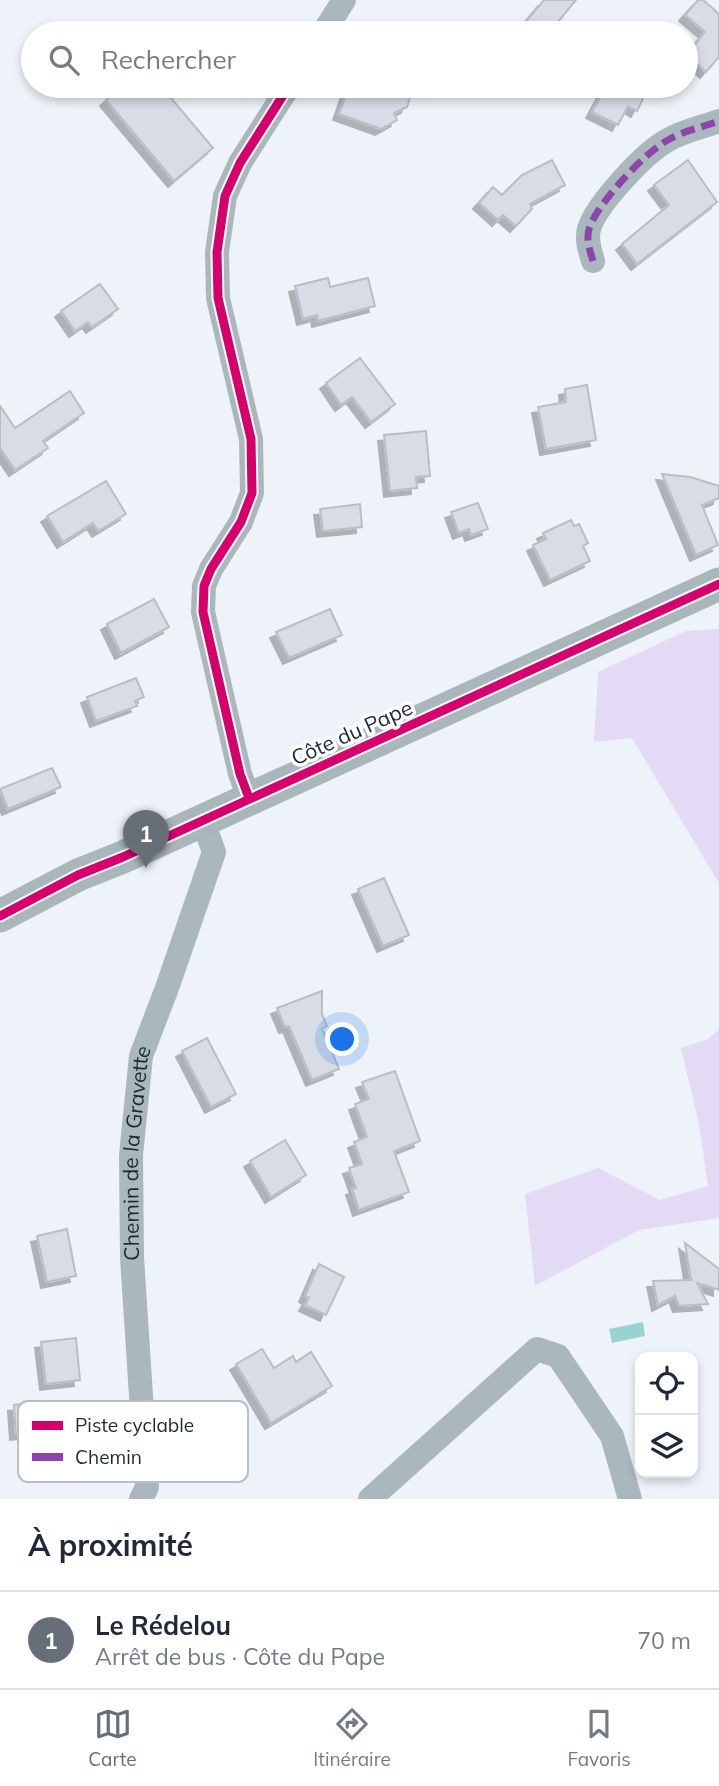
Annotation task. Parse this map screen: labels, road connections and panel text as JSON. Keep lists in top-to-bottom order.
{
  "streets": {
    "main road": ["Côte du Pape"],
    "street": ["Chemin de la Gravette"]
  },
  "crossings": [
    ["Côte du Pape", "Chemin de la Gravette"]
  ],
  "legend": ["Piste cyclable", "Chemin"],
  "page": {
    "search": "Rechercher",
    "pins": "1",
    "heading": "À proximité",
    "list": [
      {
        "mark": "1",
        "name": "Le Rédelou",
        "note": "Arrêt de bus · Côte du Pape",
        "value": "70 m"
      }
    ],
    "nav": ["Carte", "Itinéraire", "Favoris"]
  }
}
